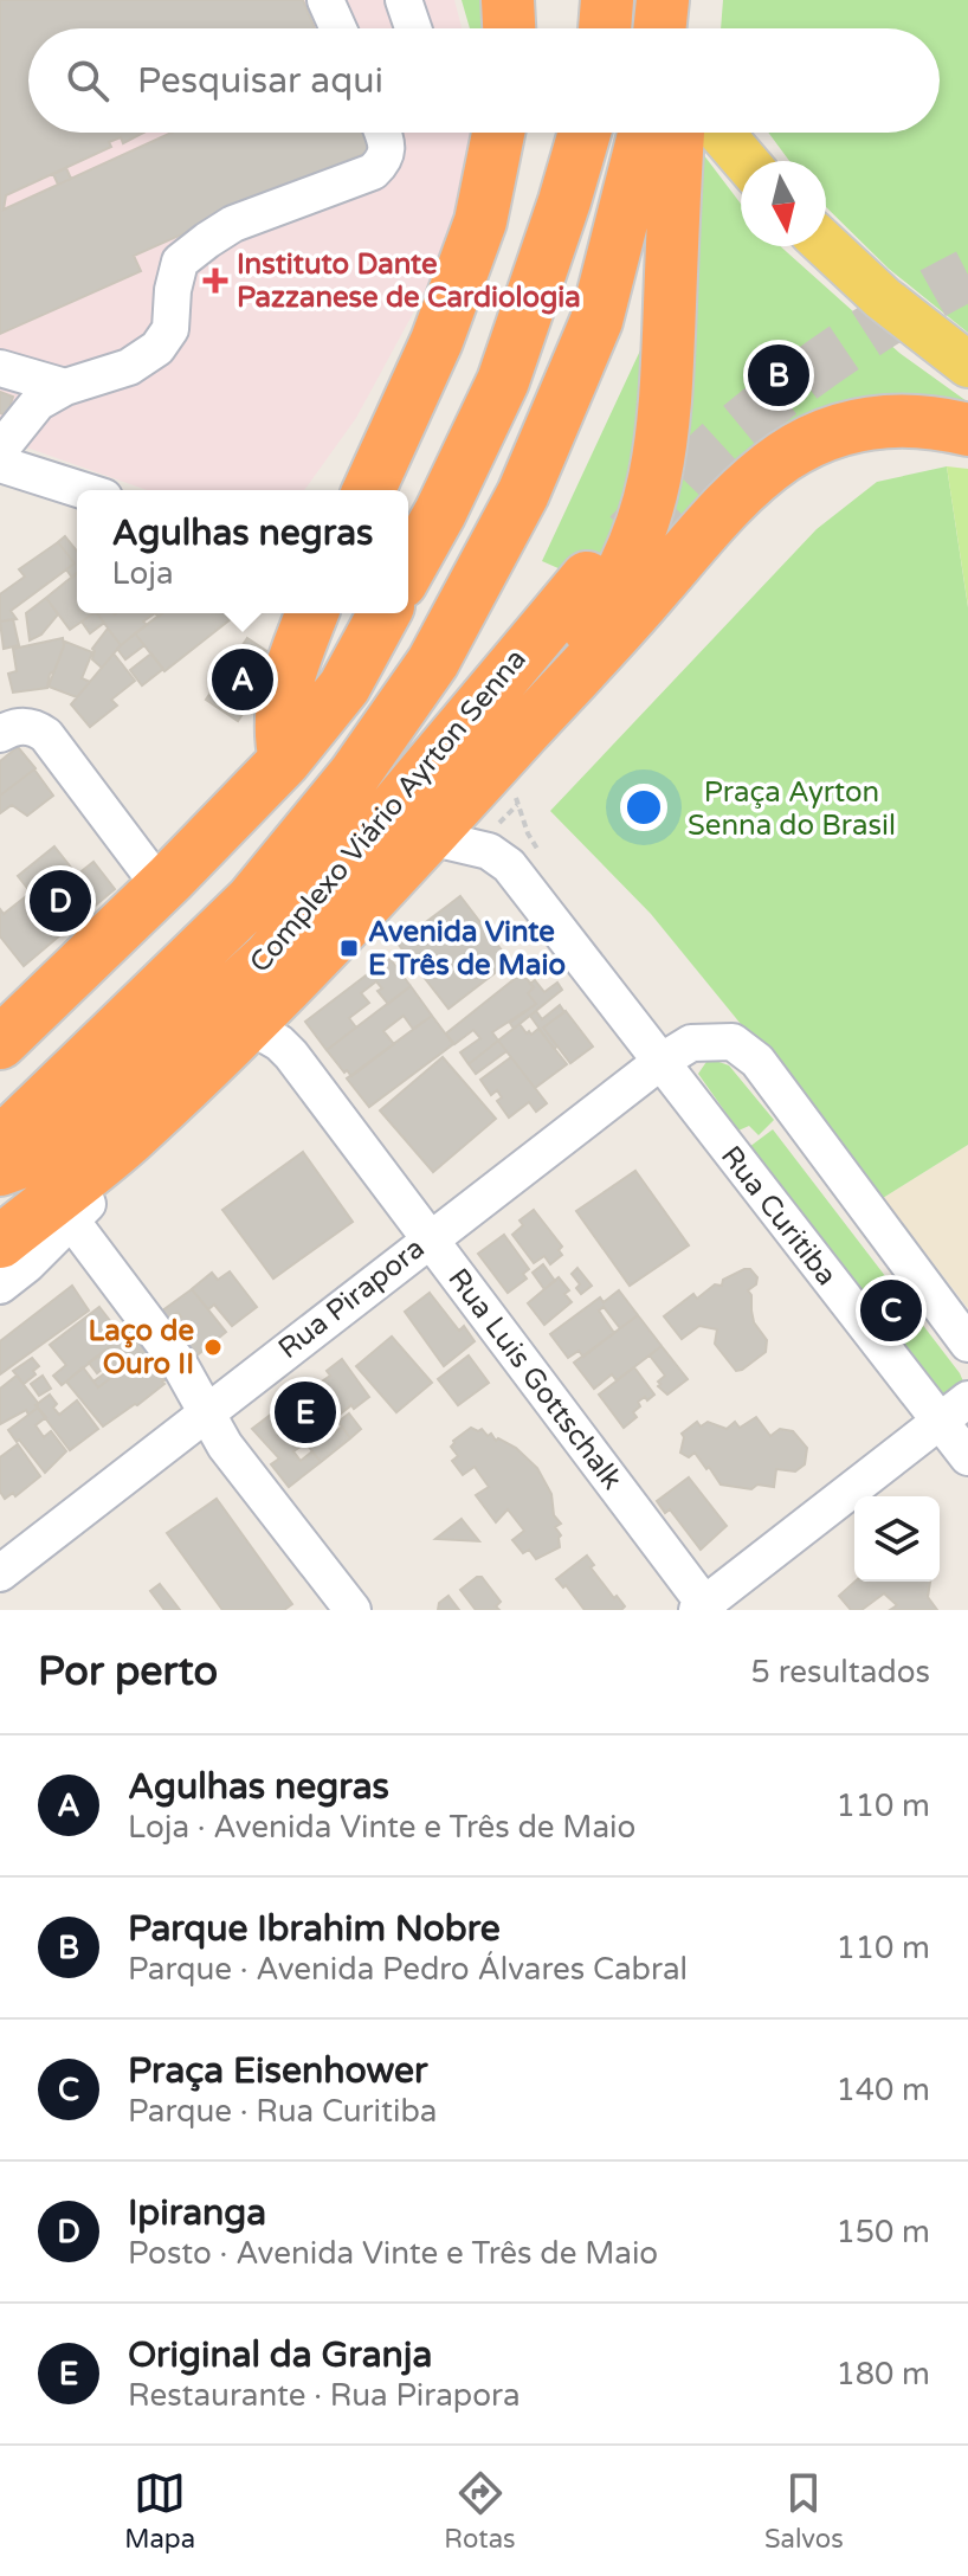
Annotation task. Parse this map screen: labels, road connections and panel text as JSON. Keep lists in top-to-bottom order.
{
  "streets": {
    "highway": ["Complexo Viário Ayrton Senna"],
    "street": ["Rua Curitiba", "Rua Pirapora", "Rua Luis Gottschalk"]
  },
  "crossings": [
    ["Rua Curitiba", "Rua Pirapora"],
    ["Rua Pirapora", "Rua Luis Gottschalk"]
  ],
  "parks": ["Praça Ayrton Senna do Brasil"],
  "places": {
    "health": ["Instituto Dante Pazzanese de Cardiologia"],
    "transit": ["Avenida Vinte E Três de Maio"],
    "other": ["Laço de Ouro II"]
  },
  "north": "bottom",
  "page": {
    "search": "Pesquisar aqui",
    "pins": [
      "B",
      "A",
      "D",
      "C",
      "E"
    ],
    "popup": ["Agulhas negras", "Loja"],
    "heading": ["Por perto", "5 resultados"],
    "list": [
      {
        "mark": "A",
        "name": "Agulhas negras",
        "note": "Loja · Avenida Vinte e Três de Maio",
        "value": "110 m"
      },
      {
        "mark": "B",
        "name": "Parque Ibrahim Nobre",
        "note": "Parque · Avenida Pedro Álvares Cabral",
        "value": "110 m"
      },
      {
        "mark": "C",
        "name": "Praça Eisenhower",
        "note": "Parque · Rua Curitiba",
        "value": "140 m"
      },
      {
        "mark": "D",
        "name": "Ipiranga",
        "note": "Posto · Avenida Vinte e Três de Maio",
        "value": "150 m"
      },
      {
        "mark": "E",
        "name": "Original da Granja",
        "note": "Restaurante · Rua Pirapora",
        "value": "180 m"
      }
    ],
    "nav": ["Mapa", "Rotas", "Salvos"]
  }
}
